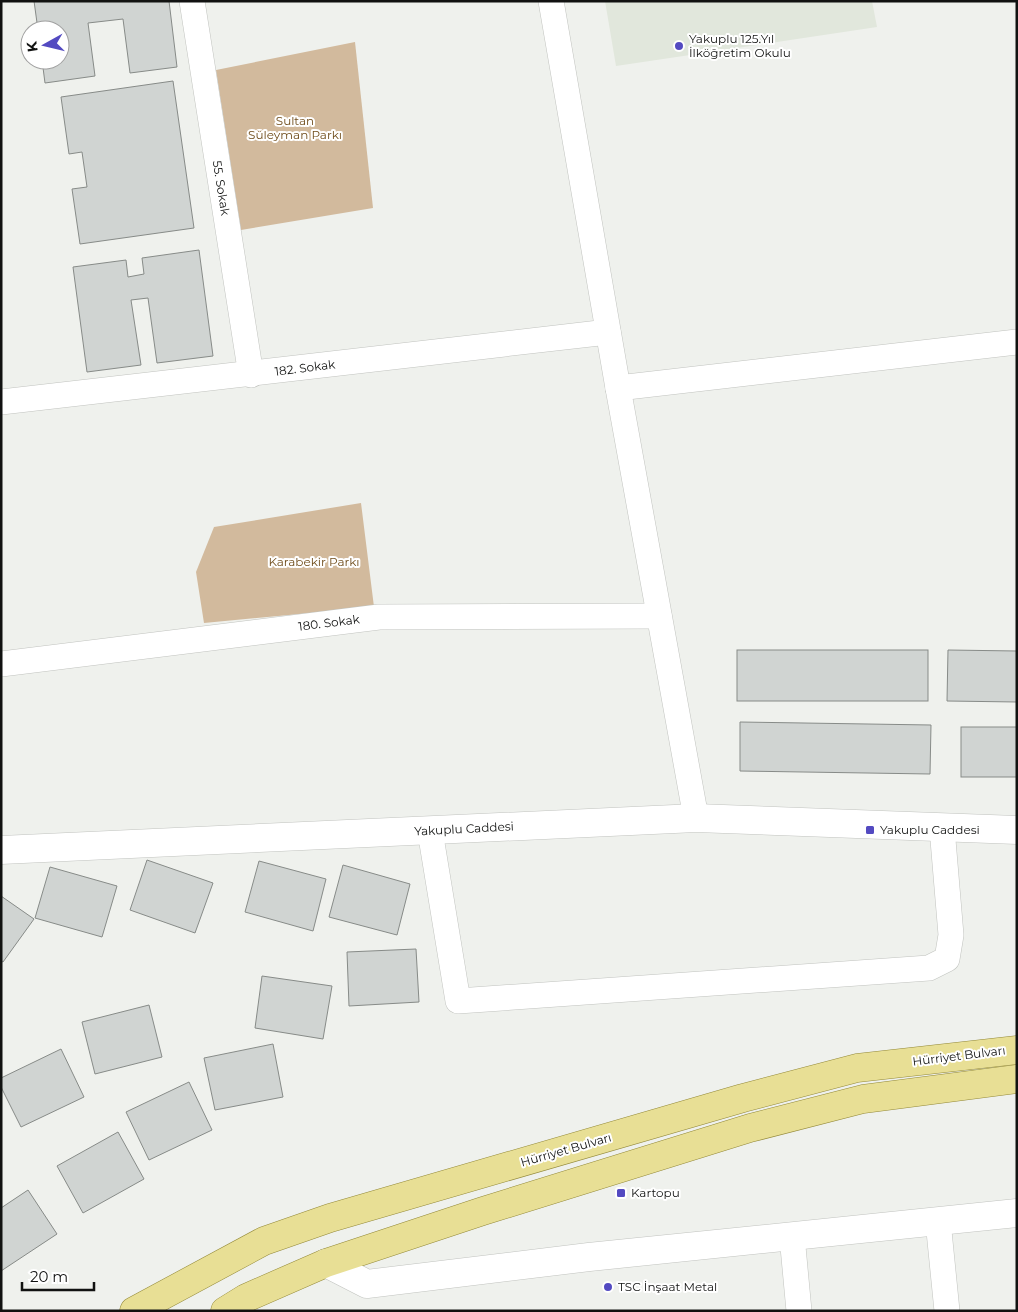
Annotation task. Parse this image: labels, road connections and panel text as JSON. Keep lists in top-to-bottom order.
{
  "streets": {
    "main road": ["Hürriyet Bulvarı"],
    "street": [
      "55. Sokak",
      "182. Sokak",
      "180. Sokak",
      "Yakuplu Caddesi"
    ]
  },
  "crossings": [
    ["55. Sokak", "182. Sokak"]
  ],
  "parks": ["Sultan Süleyman Parkı", "Karabekir Parkı"],
  "places": {
    "other": ["Yakuplu 125.Yıl İlköğretim Okulu", "TSC İnşaat Metal"],
    "transit": ["Yakuplu Caddesi", "Kartopu"]
  },
  "scale_bar": "20 m",
  "north": "left"
}
